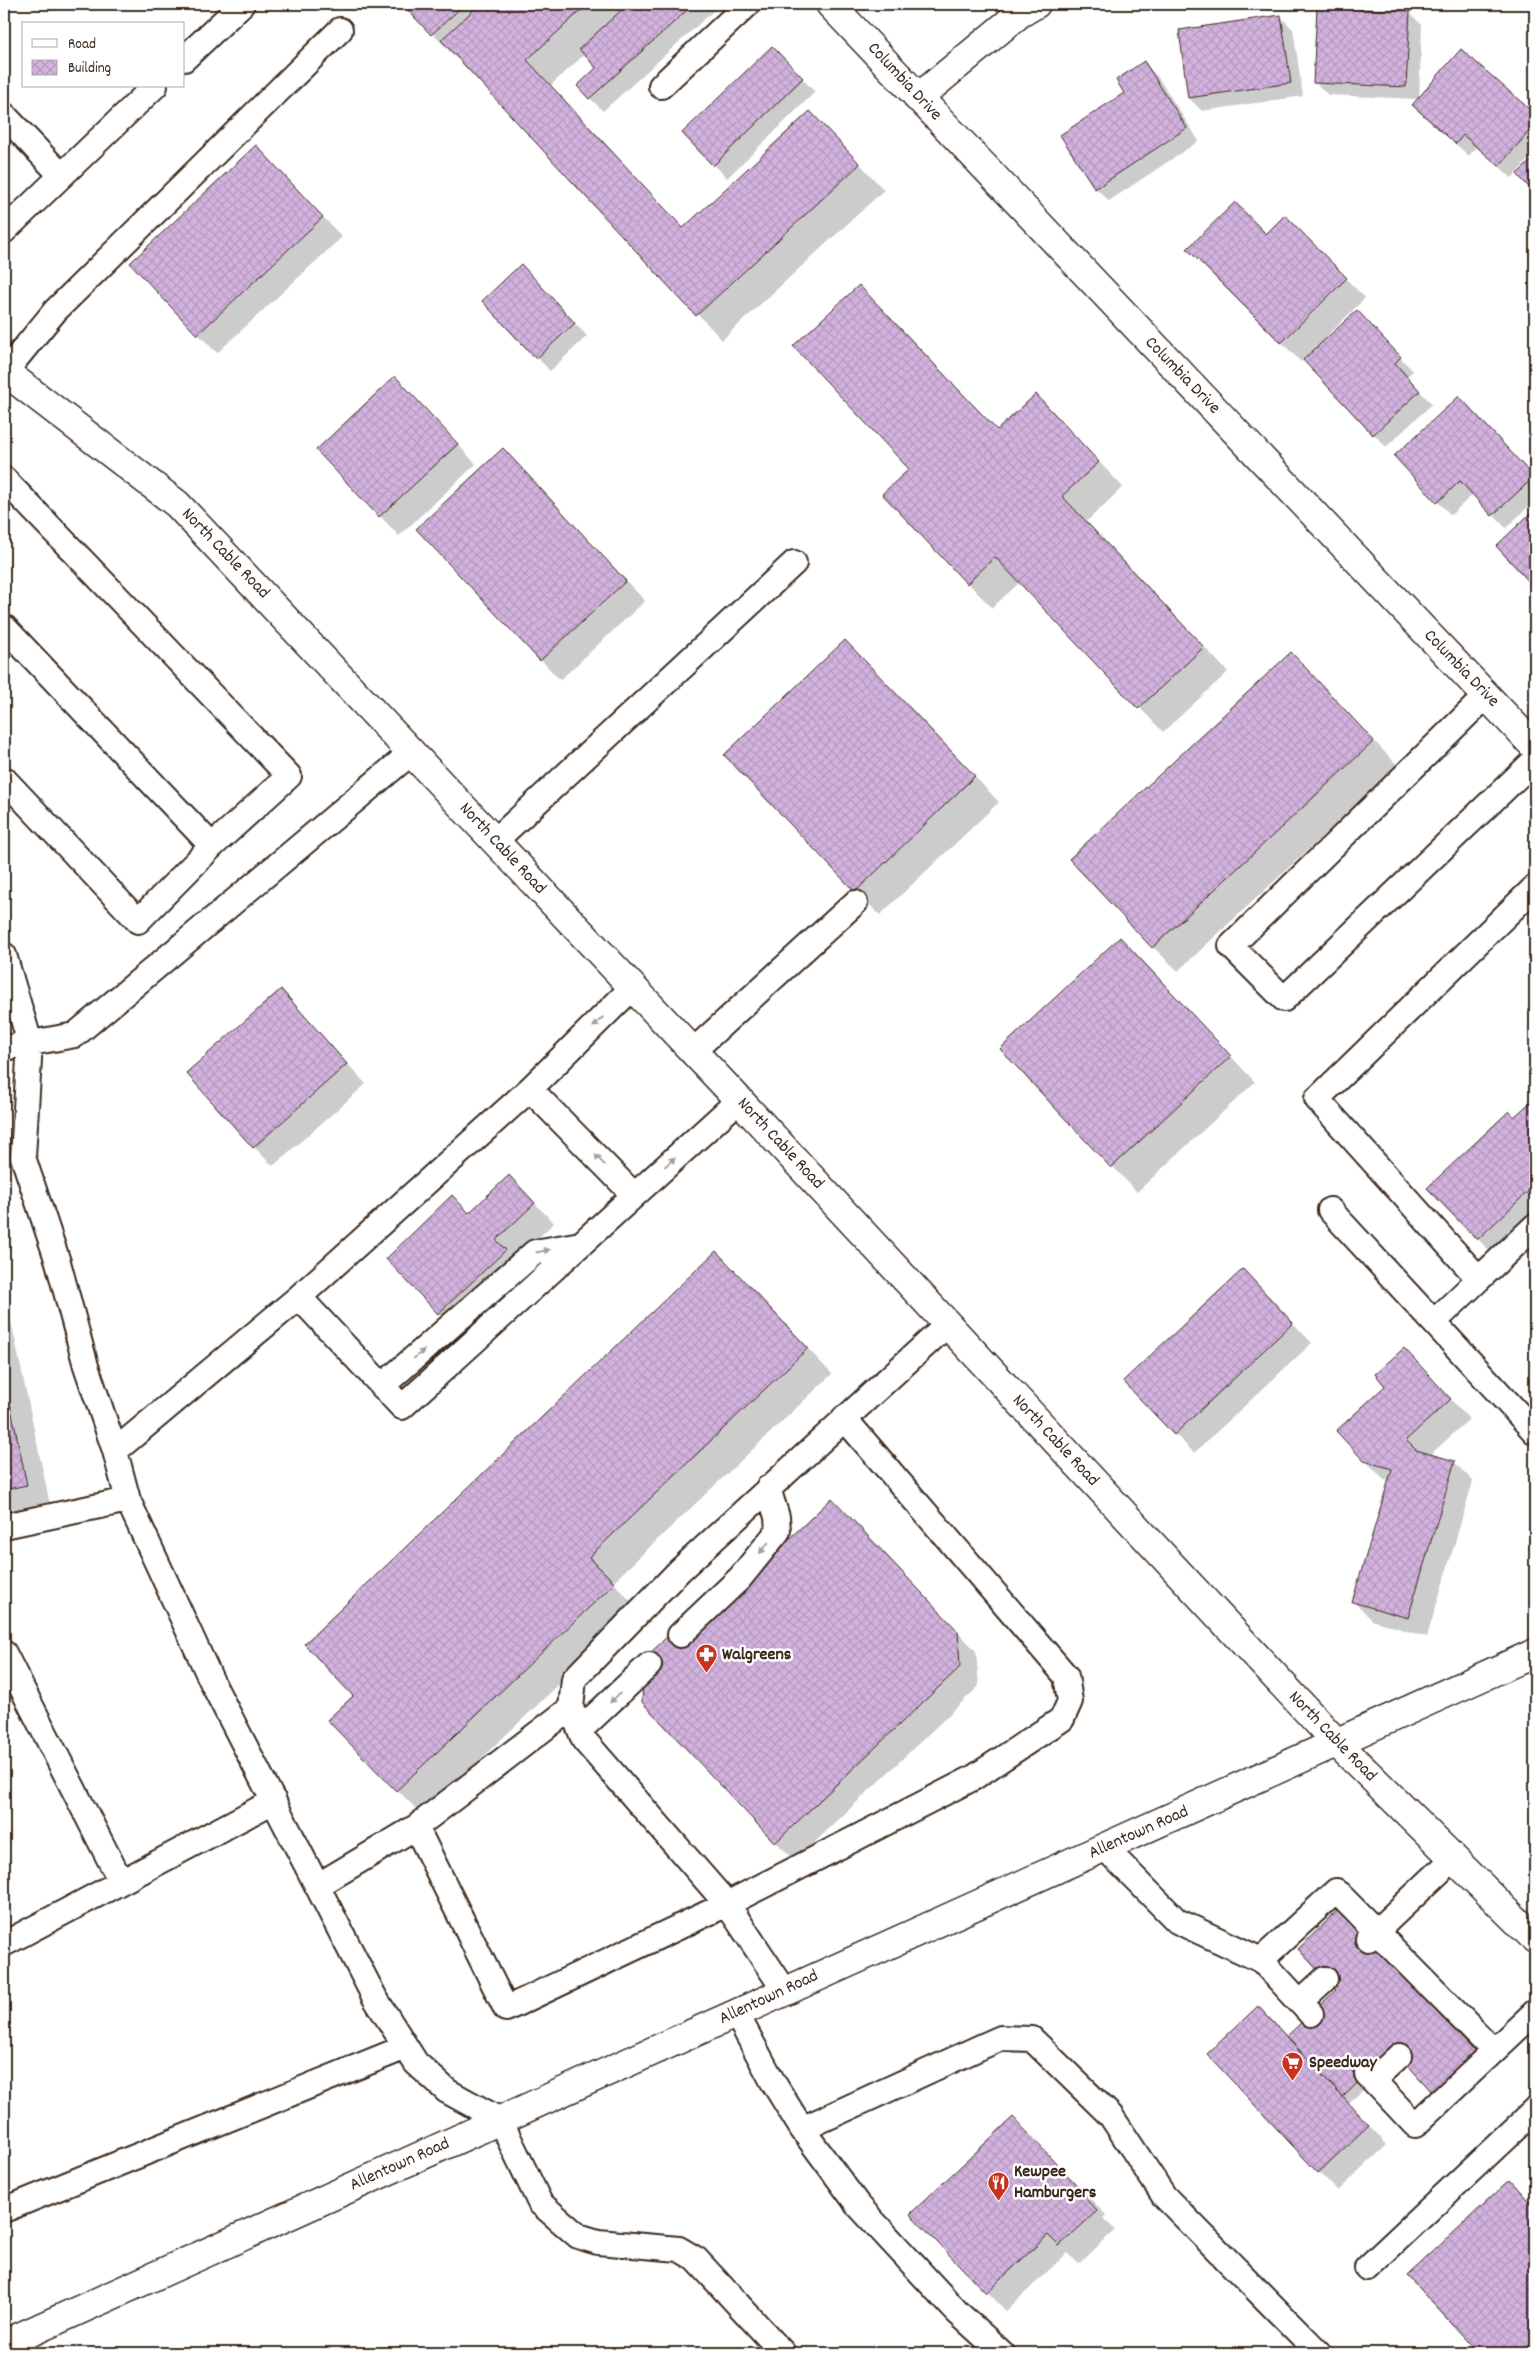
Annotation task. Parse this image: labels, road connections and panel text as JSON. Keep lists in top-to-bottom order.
{
  "streets": {
    "street": ["Columbia Drive", "North Cable Road", "Allentown Road"]
  },
  "crossings": [
    ["North Cable Road", "Allentown Road"]
  ],
  "places": {
    "pharmacy": ["Walgreens"],
    "supermarket": ["Speedway"],
    "restaurant": ["Kewpee Hamburgers"]
  },
  "legend": ["Road", "Building"]
}
